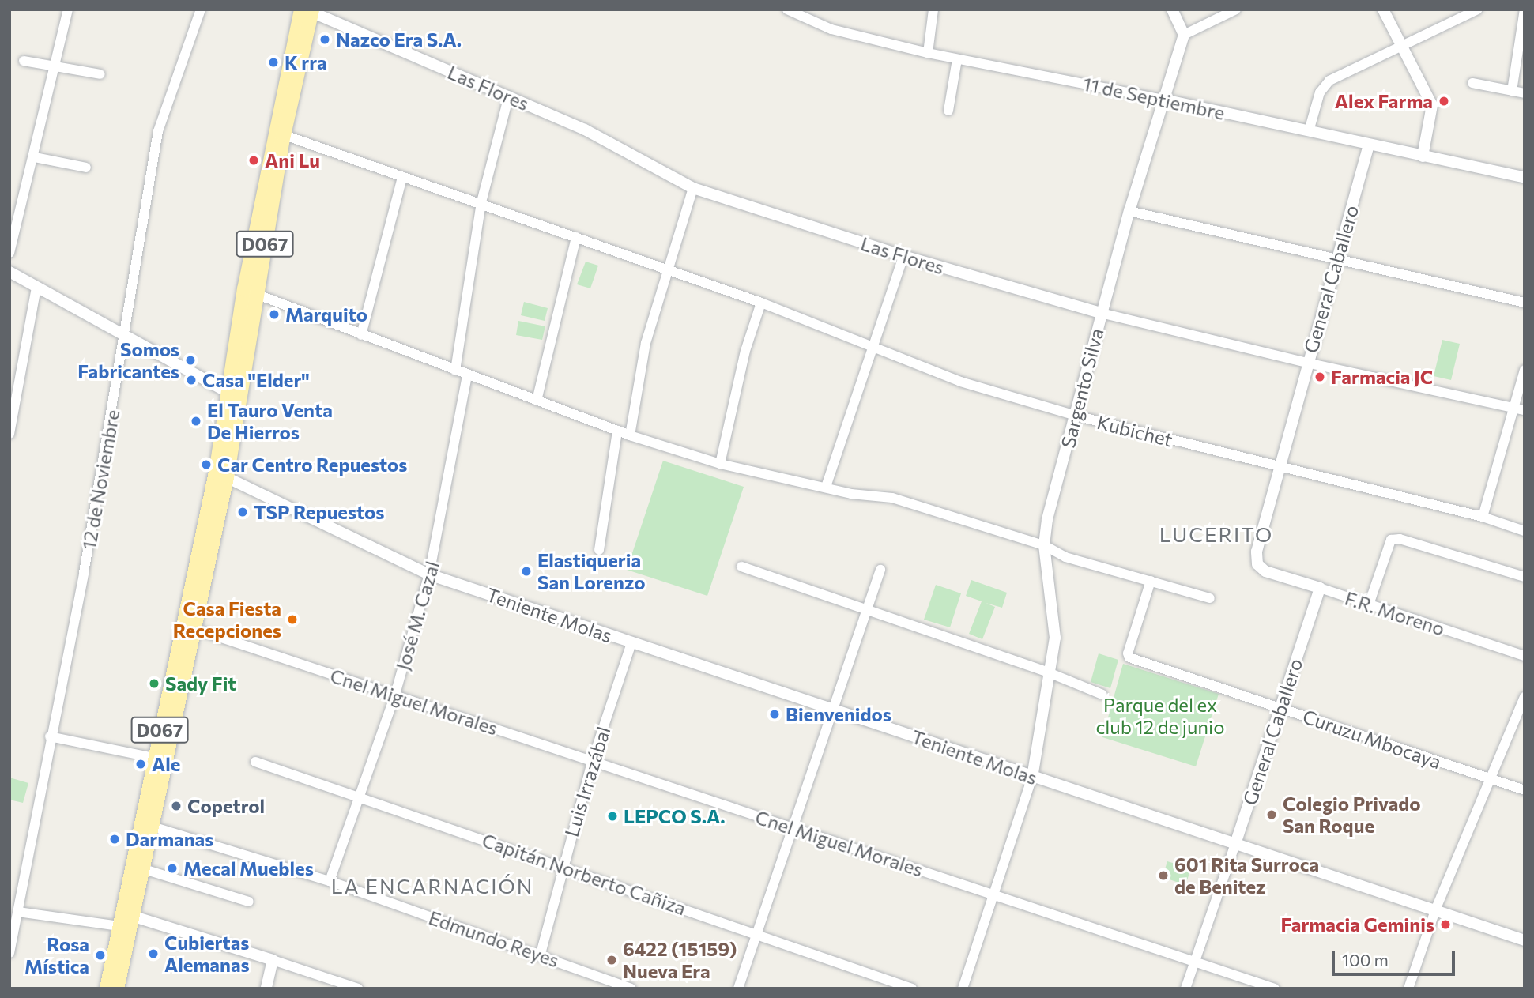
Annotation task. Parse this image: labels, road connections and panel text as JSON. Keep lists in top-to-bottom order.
{
  "streets": {
    "main road": ["D067"],
    "street": [
      "Las Flores",
      "11 de Septiembre",
      "General Caballero",
      "Sargento Silva",
      "Kubichet",
      "12 de Noviembre",
      "F.R. Moreno",
      "Teniente Molas",
      "José M. Cazal",
      "Cnel Miguel Morales",
      "Curuzu Mbocaya",
      "Luis Irrazábal",
      "Capitán Norberto Cañiza",
      "Edmundo Reyes"
    ]
  },
  "crossings": [
    ["Las Flores", "D067"],
    ["Las Flores", "General Caballero"],
    ["Las Flores", "Sargento Silva"],
    ["11 de Septiembre", "General Caballero"],
    ["11 de Septiembre", "Sargento Silva"],
    ["D067", "Kubichet"],
    ["D067", "Teniente Molas"],
    ["D067", "Cnel Miguel Morales"],
    ["D067", "Edmundo Reyes"],
    ["General Caballero", "Kubichet"],
    ["General Caballero", "F.R. Moreno"],
    ["General Caballero", "Teniente Molas"],
    ["General Caballero", "Curuzu Mbocaya"],
    ["Sargento Silva", "Kubichet"],
    ["Sargento Silva", "Teniente Molas"],
    ["Teniente Molas", "José M. Cazal"],
    ["Teniente Molas", "Luis Irrazábal"],
    ["José M. Cazal", "Cnel Miguel Morales"],
    ["José M. Cazal", "Capitán Norberto Cañiza"],
    ["José M. Cazal", "Edmundo Reyes"],
    ["Cnel Miguel Morales", "Luis Irrazábal"],
    ["Luis Irrazábal", "Capitán Norberto Cañiza"],
    ["Luis Irrazábal", "Edmundo Reyes"]
  ],
  "districts": ["LUCERITO", "LA ENCARNACIÓN"],
  "parks": ["Parque del ex club 12 de junio"],
  "places": [
    "Nazco Era S.A.",
    "K rra",
    "Alex Farma",
    "Ani Lu",
    "Marquito",
    "Somos Fabricantes",
    "Farmacia JC",
    "Casa \"Elder\"",
    "El Tauro Venta De Hierros",
    "Car Centro Repuestos",
    "TSP Repuestos",
    "Elastiqueria San Lorenzo",
    "Casa Fiesta Recepciones",
    "Sady Fit",
    "Bienvenidos",
    "Ale",
    "Copetrol",
    "Colegio Privado San Roque",
    "LEPCO S.A.",
    "Darmanas",
    "Mecal Muebles",
    "601 Rita Surroca de Benitez",
    "Farmacia Geminis",
    "Cubiertas Alemanas",
    "Rosa Mística",
    "6422 (15159) Nueva Era"
  ],
  "scale_bar": "100 m"
}
